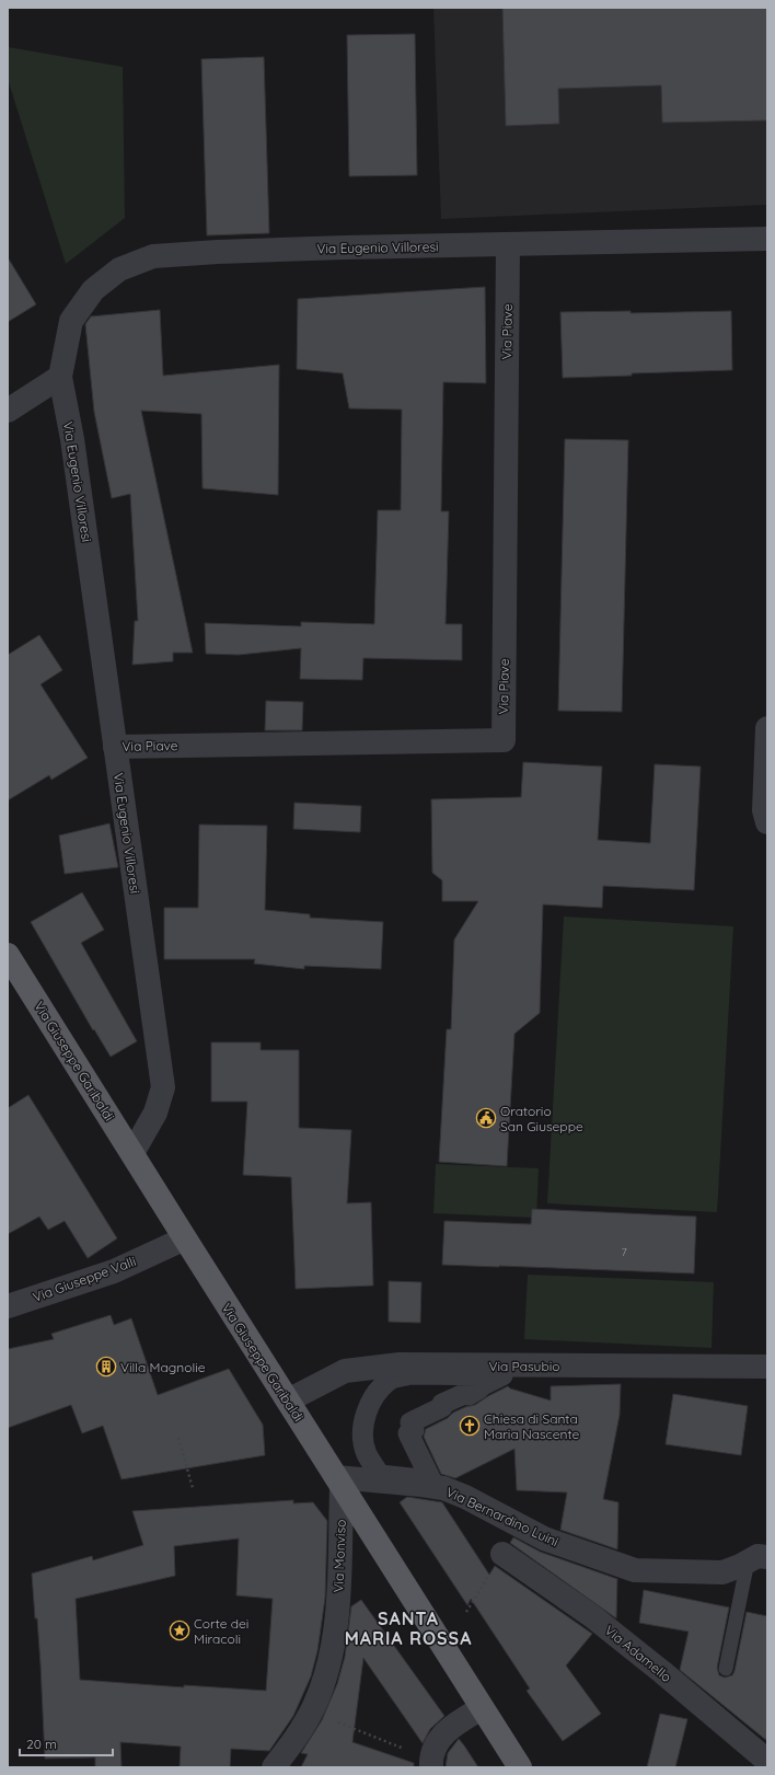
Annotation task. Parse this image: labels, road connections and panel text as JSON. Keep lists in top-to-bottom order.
{
  "streets": {
    "main road": ["Via Giuseppe Garibaldi"],
    "street": [
      "Via Eugenio Villoresi",
      "Via Piave",
      "Via Giuseppe Valli",
      "Via Pasubio",
      "Via Bernardino Luini",
      "Via Monviso",
      "Via Adamello"
    ]
  },
  "crossings": [
    ["Via Eugenio Villoresi", "Via Piave"],
    ["Via Eugenio Villoresi", "Via Giuseppe Garibaldi"],
    ["Via Giuseppe Garibaldi", "Via Giuseppe Valli"],
    ["Via Giuseppe Garibaldi", "Via Pasubio"],
    ["Via Giuseppe Garibaldi", "Via Bernardino Luini"],
    ["Via Giuseppe Garibaldi", "Via Monviso"],
    ["Via Bernardino Luini", "Via Monviso"]
  ],
  "districts": ["SANTA MARIA ROSSA"],
  "places": {
    "public building": ["Oratorio San Giuseppe"],
    "building": ["Villa Magnolie"],
    "church": ["Chiesa di Santa Maria Nascente"],
    "place": ["Corte dei Miracoli"]
  },
  "house_numbers": ["7"],
  "scale_bar": "20 m"
}
